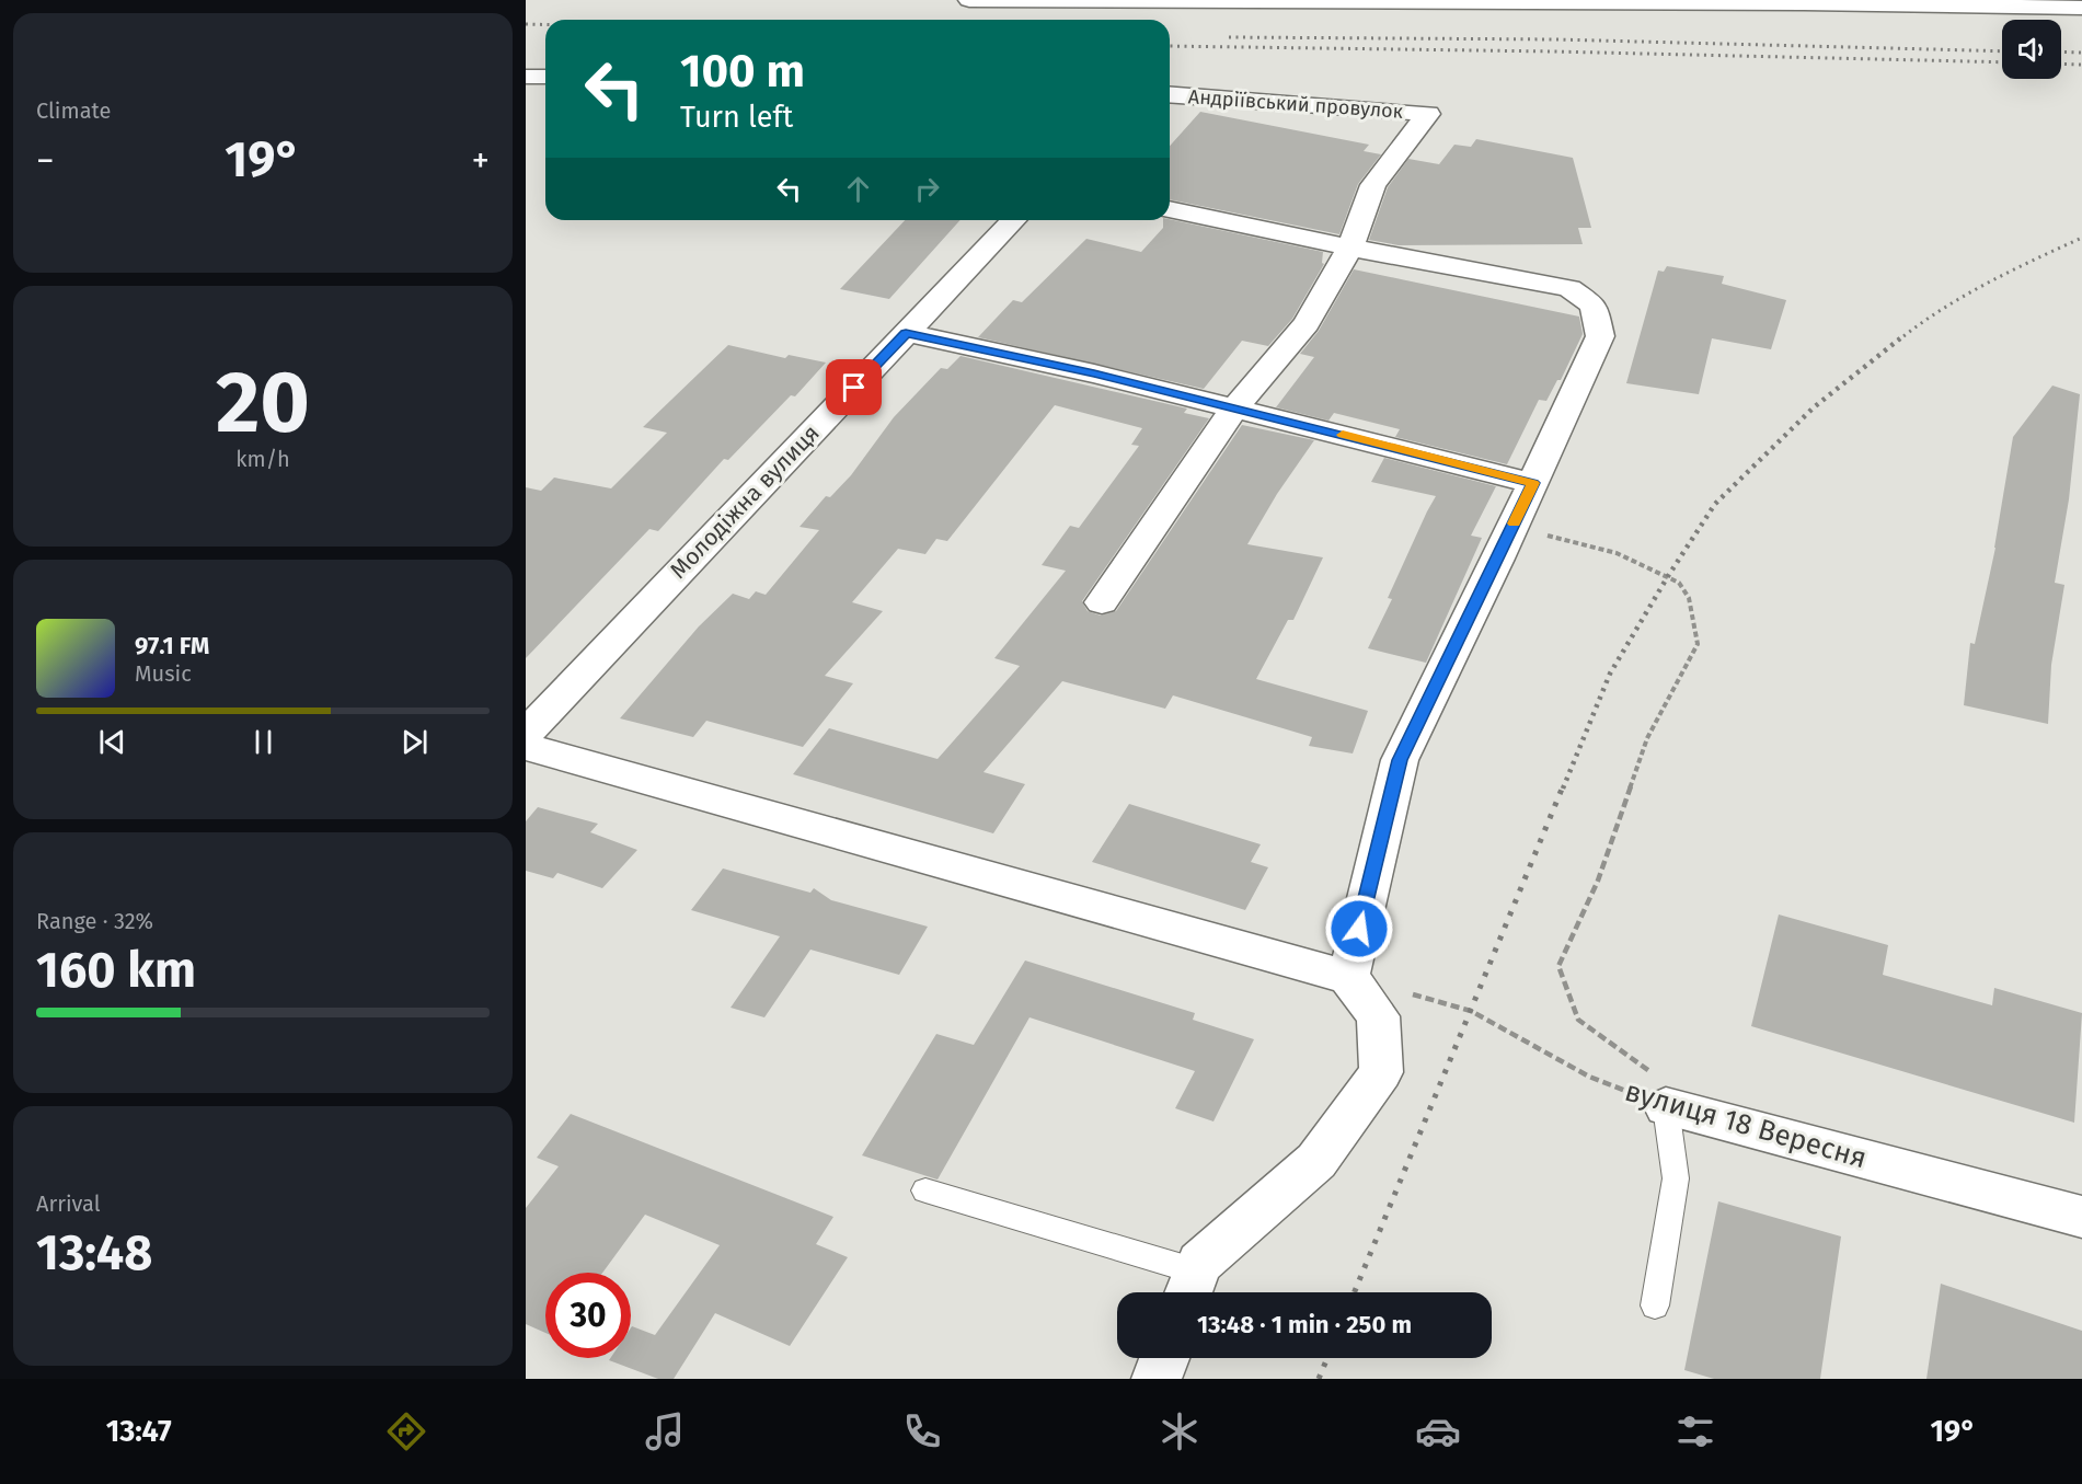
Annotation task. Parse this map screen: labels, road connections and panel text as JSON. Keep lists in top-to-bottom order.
{
  "streets": {
    "street": ["Андріївський провулок", "Молодіжна вулиця", "вулиця 18 Вересня"]
  },
  "page": {
    "tile": [
      "Climate",
      ["20", "km/h"],
      ["Range · 32%", "160 km"],
      ["Arrival", "13:48"]
    ],
    "turn": ["100 m", "Turn left"],
    "heat": ["−", "19°", "+"],
    "song": ["97.1 FM", "Music"],
    "limit": "30",
    "trip": "13:48 · 1 min · 250 m",
    "tabs": ["13:47", "19°"]
  }
}
